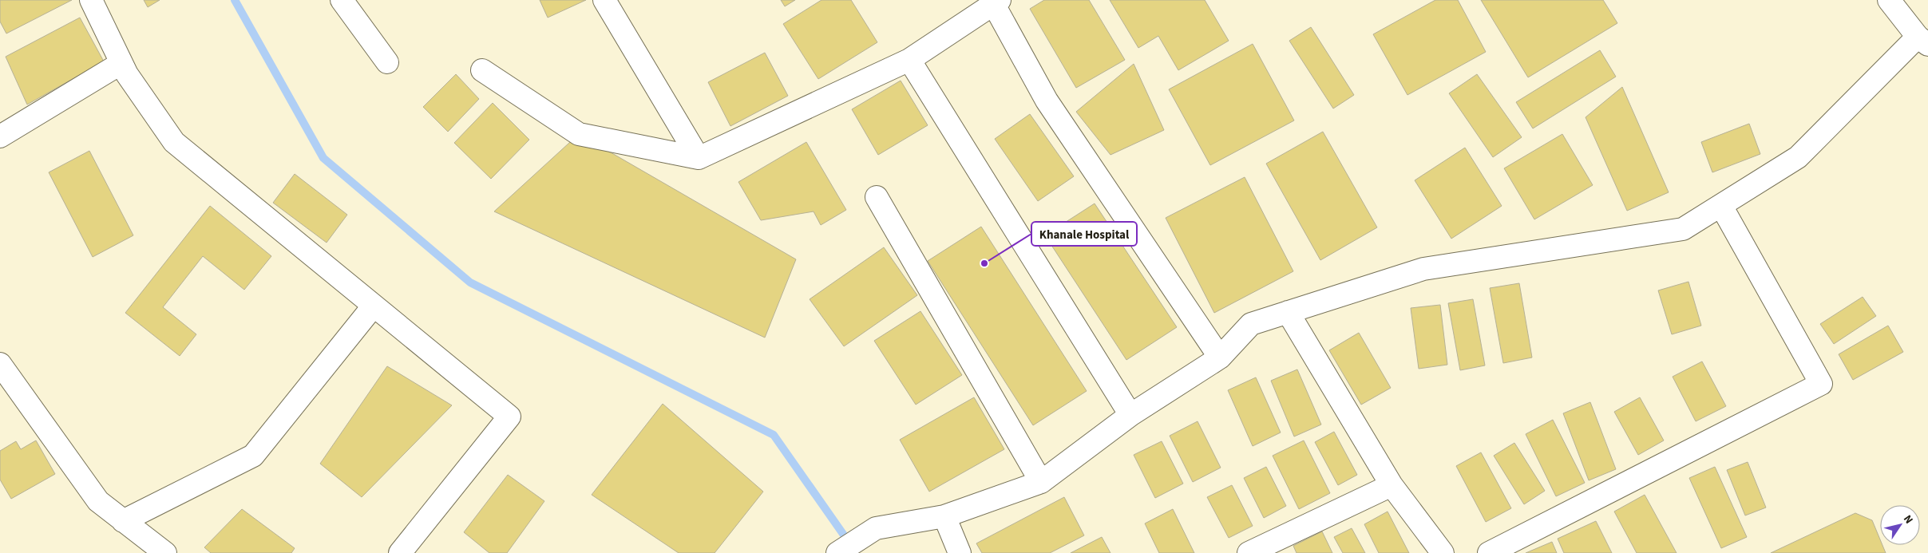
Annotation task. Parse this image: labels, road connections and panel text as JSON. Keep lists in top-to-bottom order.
{
  "places": ["Khanale Hospital"],
  "north": "top right"
}
